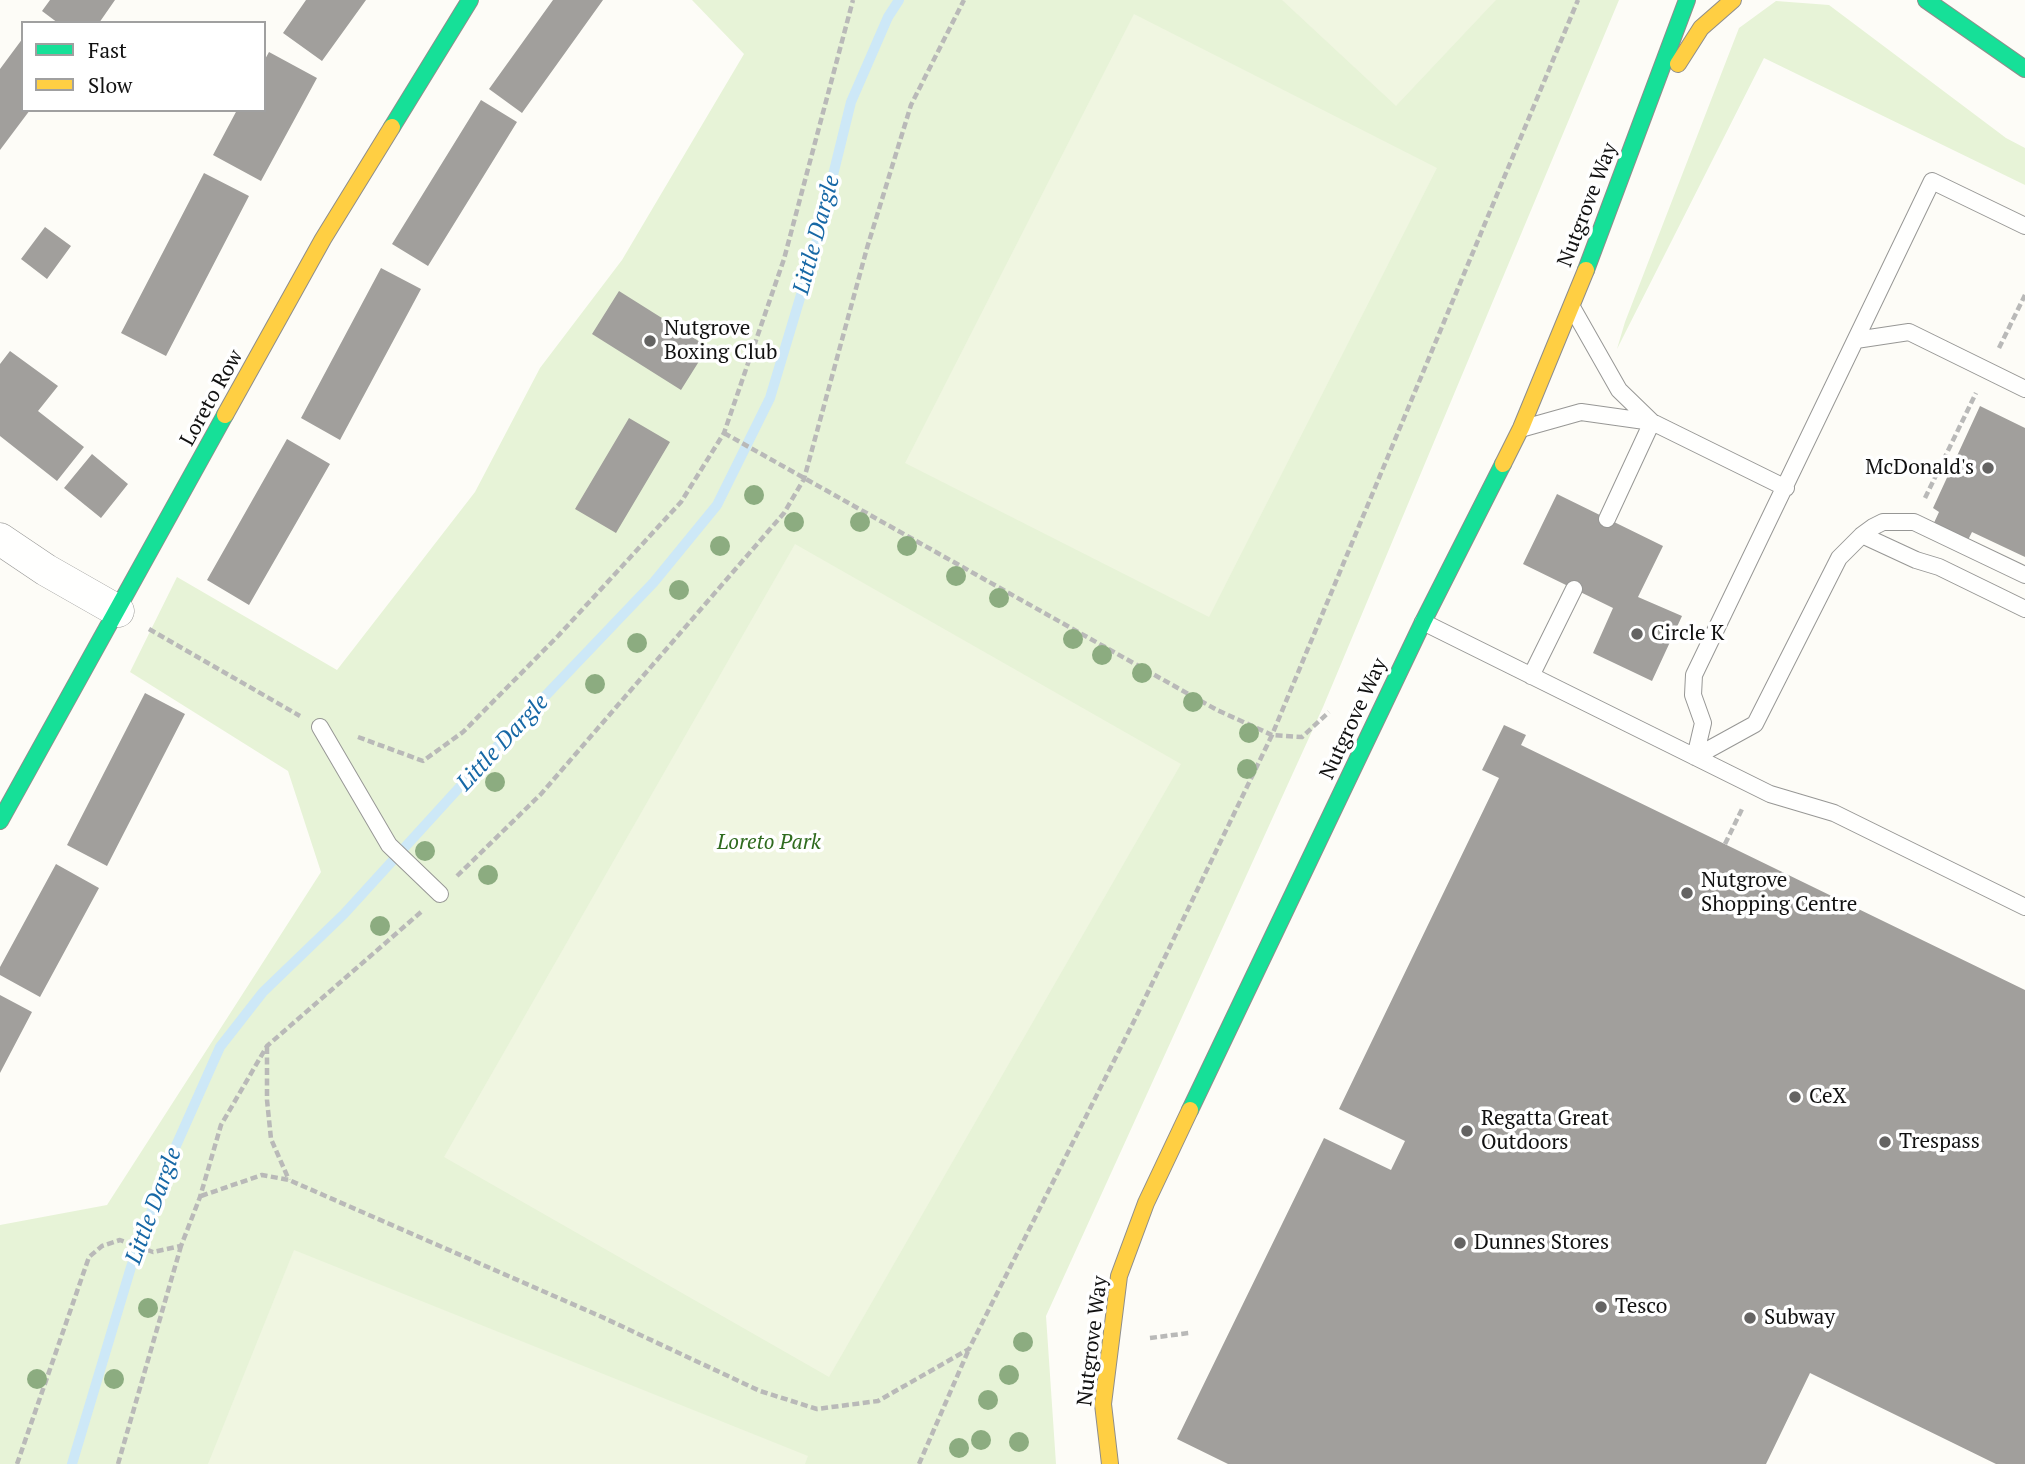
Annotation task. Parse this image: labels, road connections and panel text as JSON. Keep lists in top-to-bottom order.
{
  "streets": {
    "street": ["Nutgrove Way", "Loreto Row"]
  },
  "water": ["Little Dargle"],
  "parks": ["Loreto Park"],
  "places": [
    "Nutgrove Boxing Club",
    "McDonald's",
    "Circle K",
    "Nutgrove Shopping Centre",
    "CeX",
    "Regatta Great Outdoors",
    "Trespass",
    "Dunnes Stores",
    "Tesco",
    "Subway"
  ],
  "legend": ["Fast", "Slow"]
}
